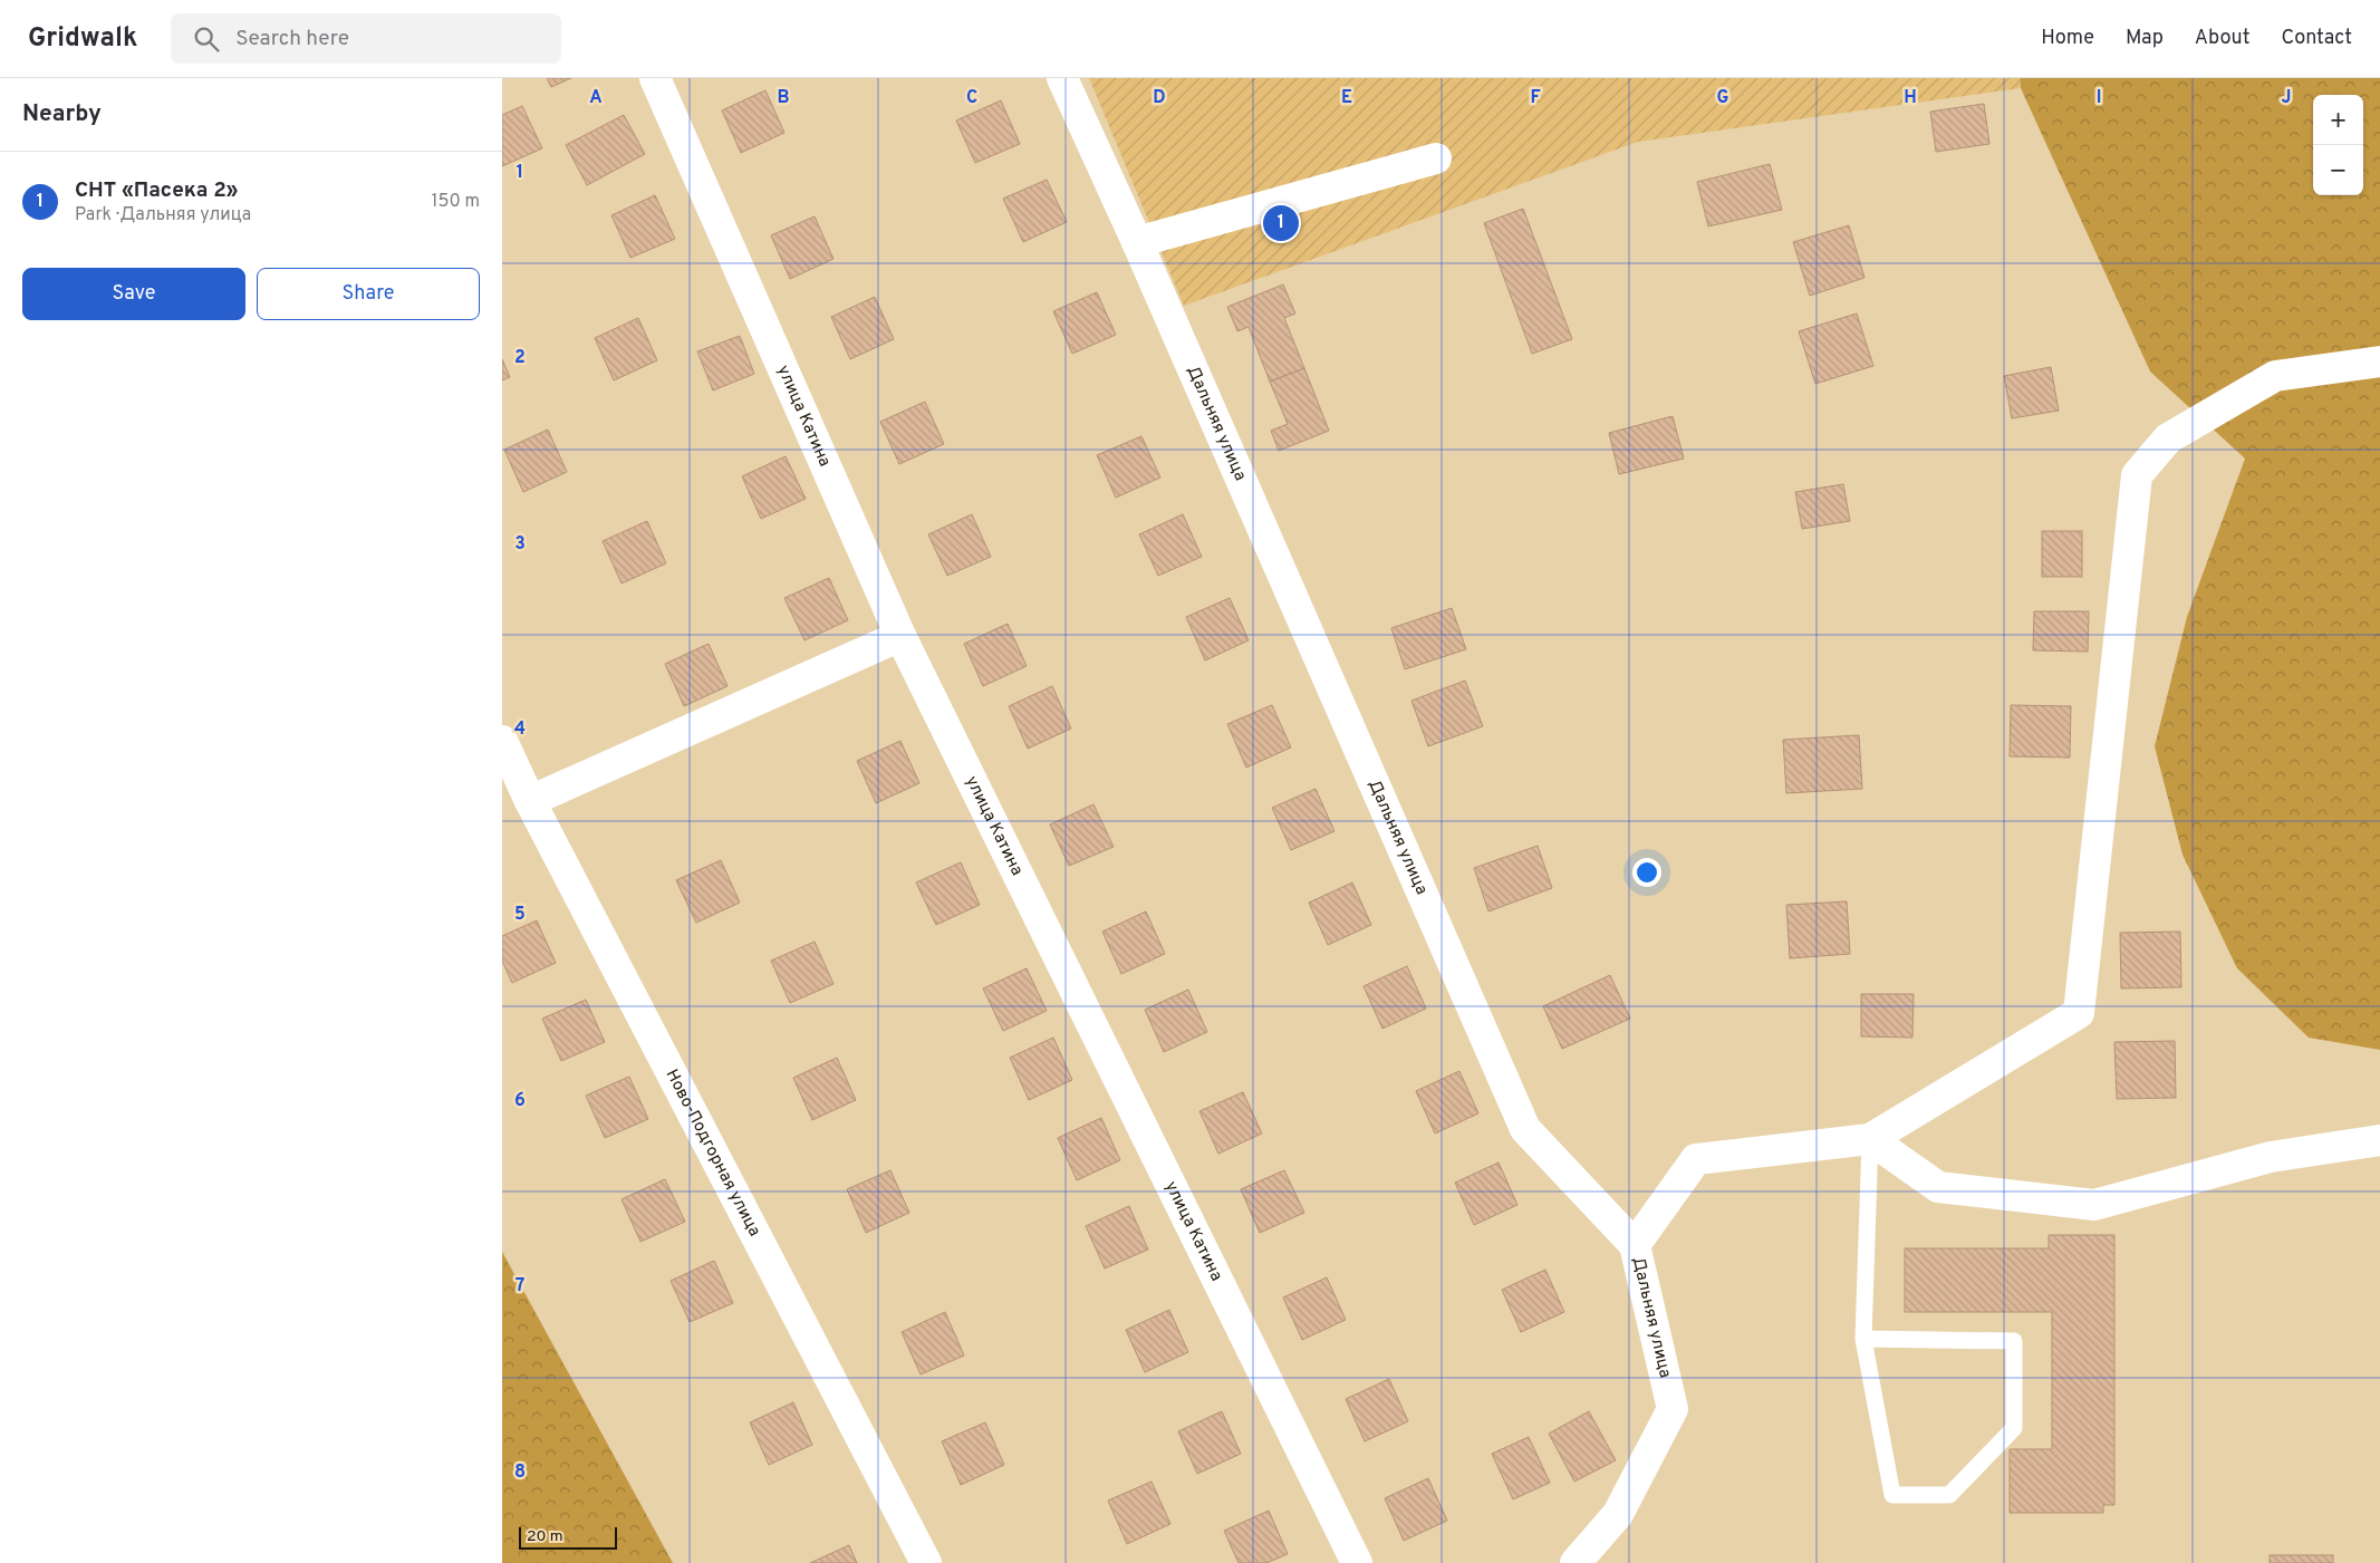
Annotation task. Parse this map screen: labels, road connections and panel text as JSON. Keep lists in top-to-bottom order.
{
  "streets": {
    "street": ["улица Катина", "Дальняя улица", "Ново-Подгорная улица"]
  },
  "scale_bar": "20 m",
  "page": {
    "header": "Gridwalk",
    "search": "Search here",
    "nav": [
      "Home",
      "Map",
      "About",
      "Contact"
    ],
    "heading": "Nearby",
    "map_buttons": ["+", "−"],
    "list": [
      {
        "mark": "1",
        "name": "СНТ «Пасека 2»",
        "note": "Park · Дальняя улица",
        "value": "150 m"
      }
    ],
    "pins": "1",
    "buttons": ["Save", "Share"],
    "scale": "20 m"
  },
  "grid": {
    "columns": [
      "A",
      "B",
      "C",
      "D",
      "E",
      "F",
      "G",
      "H",
      "I",
      "J"
    ],
    "rows": [
      "1",
      "2",
      "3",
      "4",
      "5",
      "6",
      "7",
      "8"
    ]
  }
}
